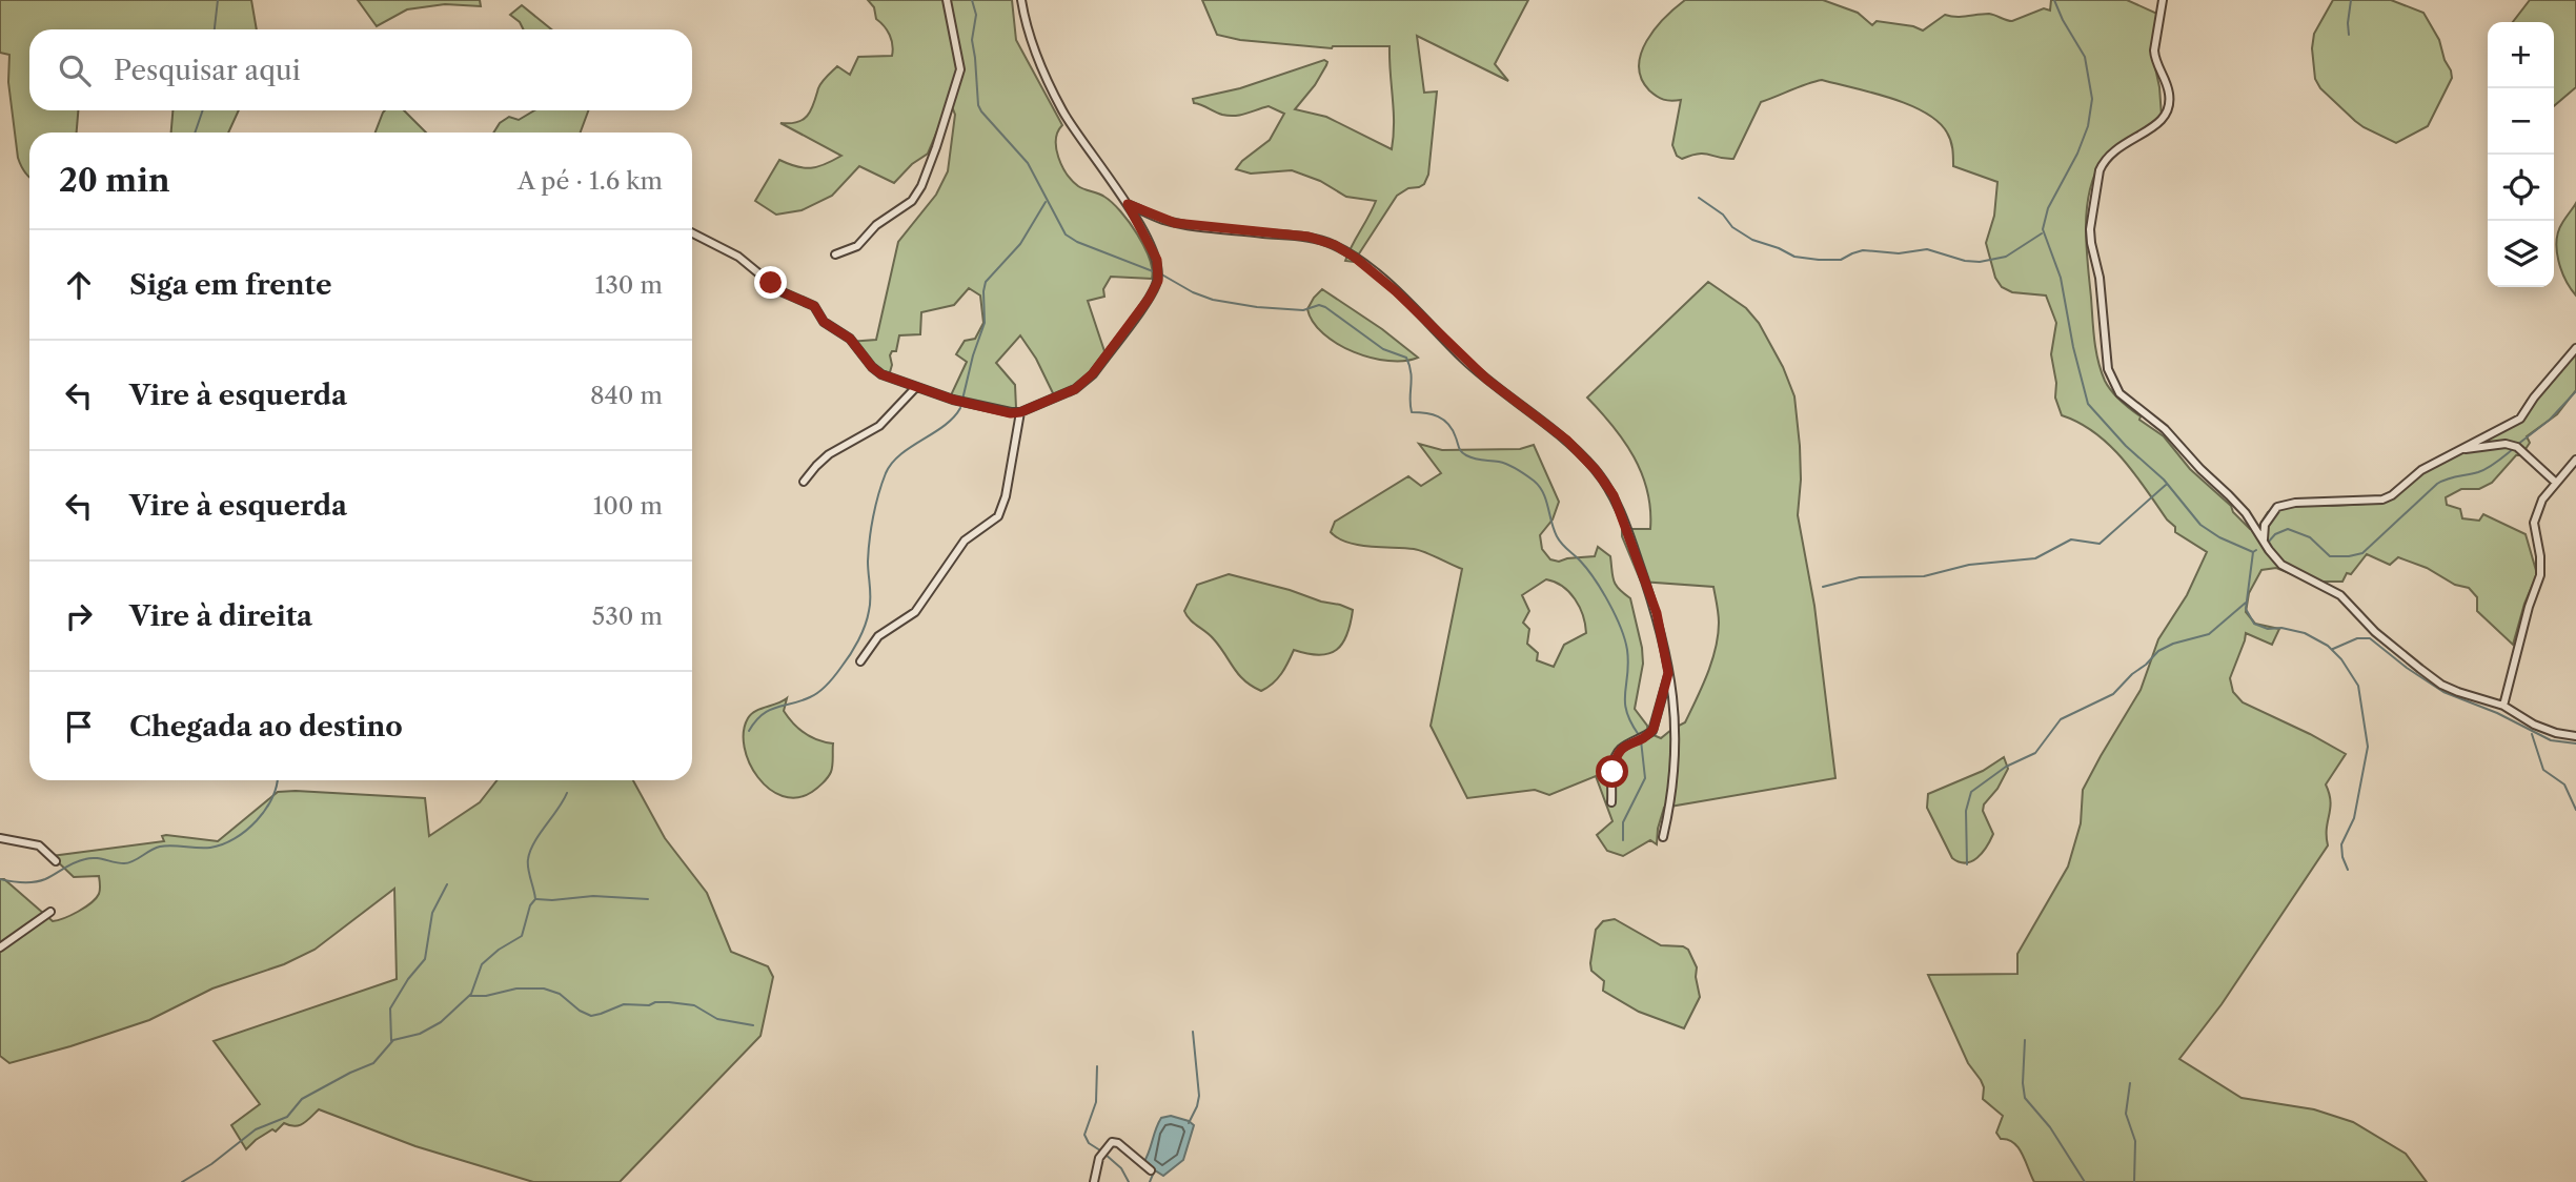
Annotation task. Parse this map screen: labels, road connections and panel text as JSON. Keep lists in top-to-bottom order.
{
  "page": {
    "map_buttons": ["+", "−"],
    "search": "Pesquisar aqui",
    "heading": ["20 min", "A pé · 1.6 km"],
    "list": [
      ["Siga em frente", "130 m"],
      ["Vire à esquerda", "840 m"],
      ["Vire à esquerda", "100 m"],
      ["Vire à direita", "530 m"],
      "Chegada ao destino"
    ]
  }
}
